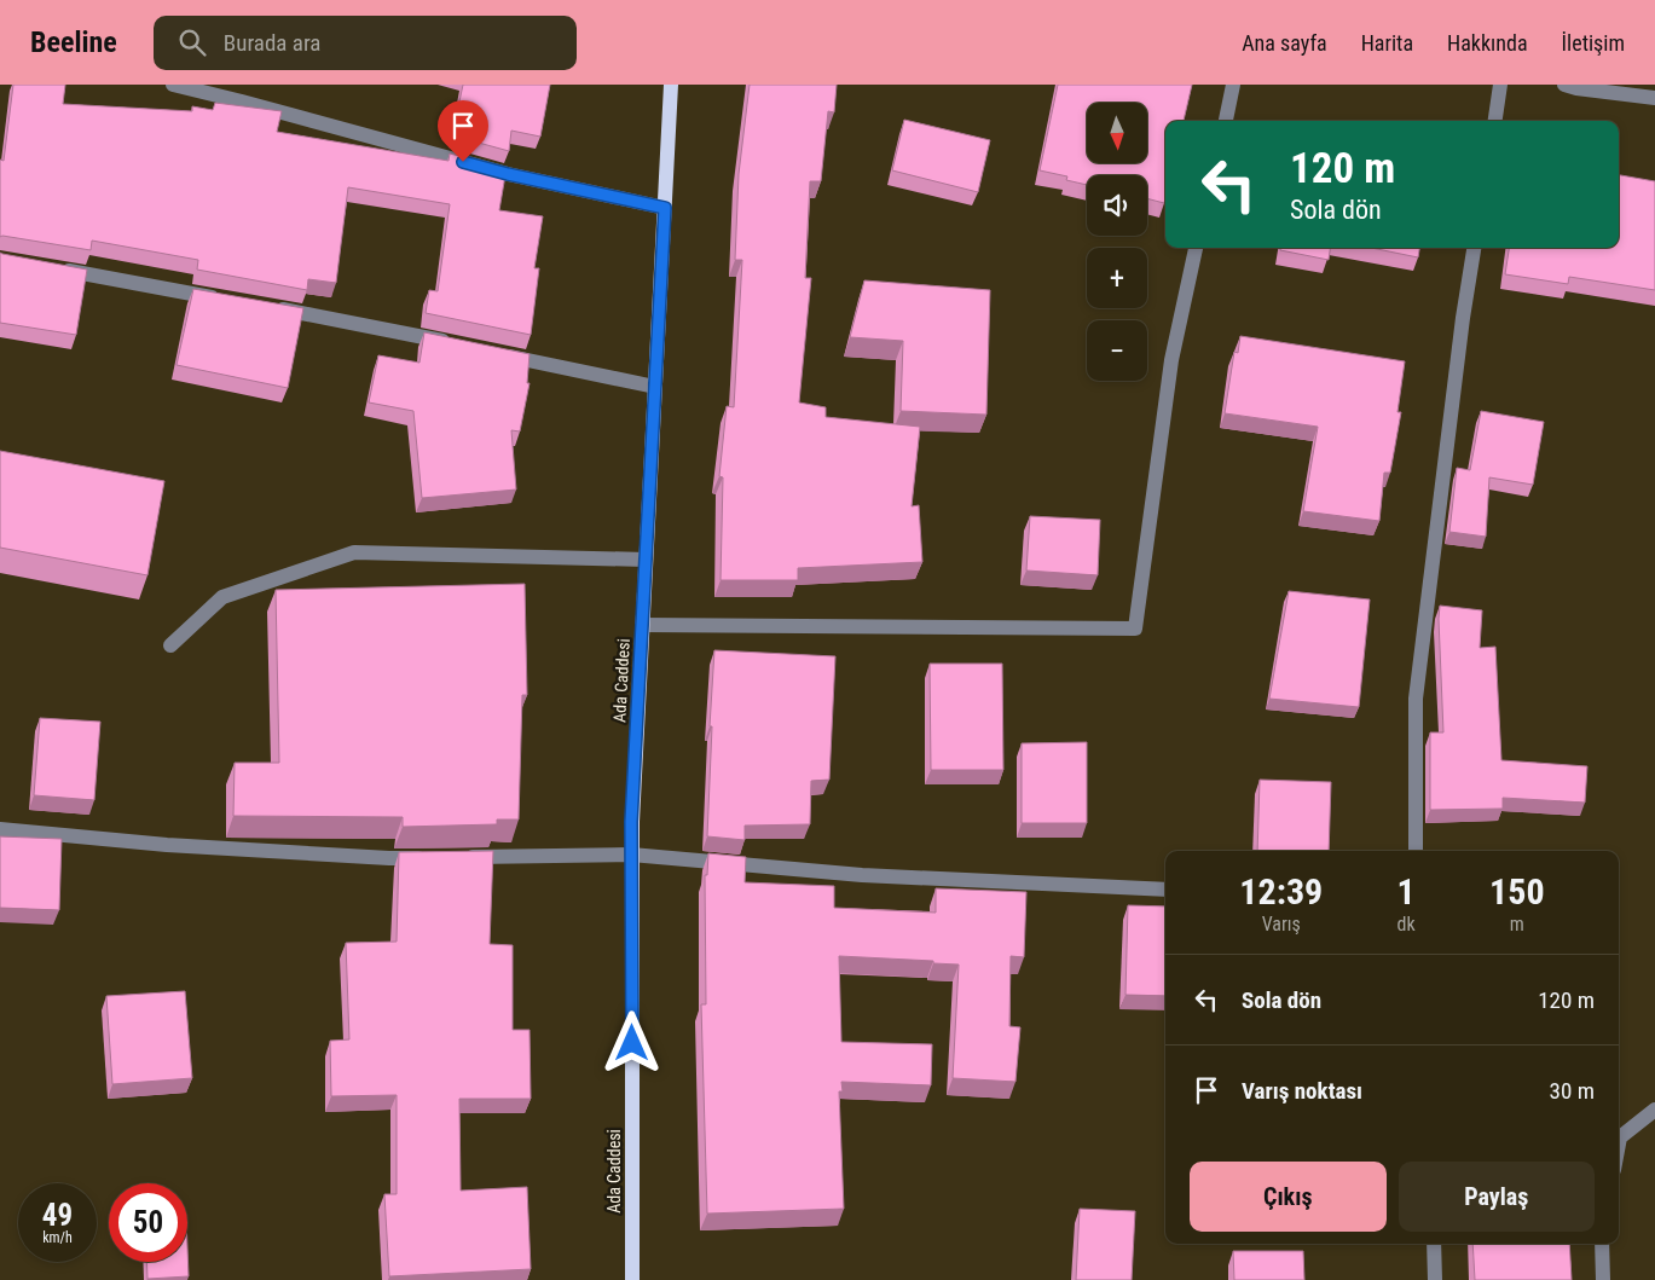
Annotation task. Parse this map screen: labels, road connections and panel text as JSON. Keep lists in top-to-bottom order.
{
  "streets": {
    "main road": ["Ada Caddesi"]
  },
  "north": "bottom",
  "page": {
    "header": "Beeline",
    "search": "Burada ara",
    "nav": [
      "Ana sayfa",
      "Harita",
      "Hakkında",
      "İletişim"
    ],
    "map_buttons": ["+", "−"],
    "turn": ["120 m", "Sola dön"],
    "eta": [
      "12:39",
      "Varış",
      "1",
      "dk",
      "150",
      "m"
    ],
    "list": [
      {
        "name": "Sola dön",
        "value": "120 m"
      },
      {
        "name": "Varış noktası",
        "value": "30 m"
      }
    ],
    "buttons": ["Çıkış", "Paylaş"],
    "speed": "49 km/h",
    "limit": "50"
  }
}
